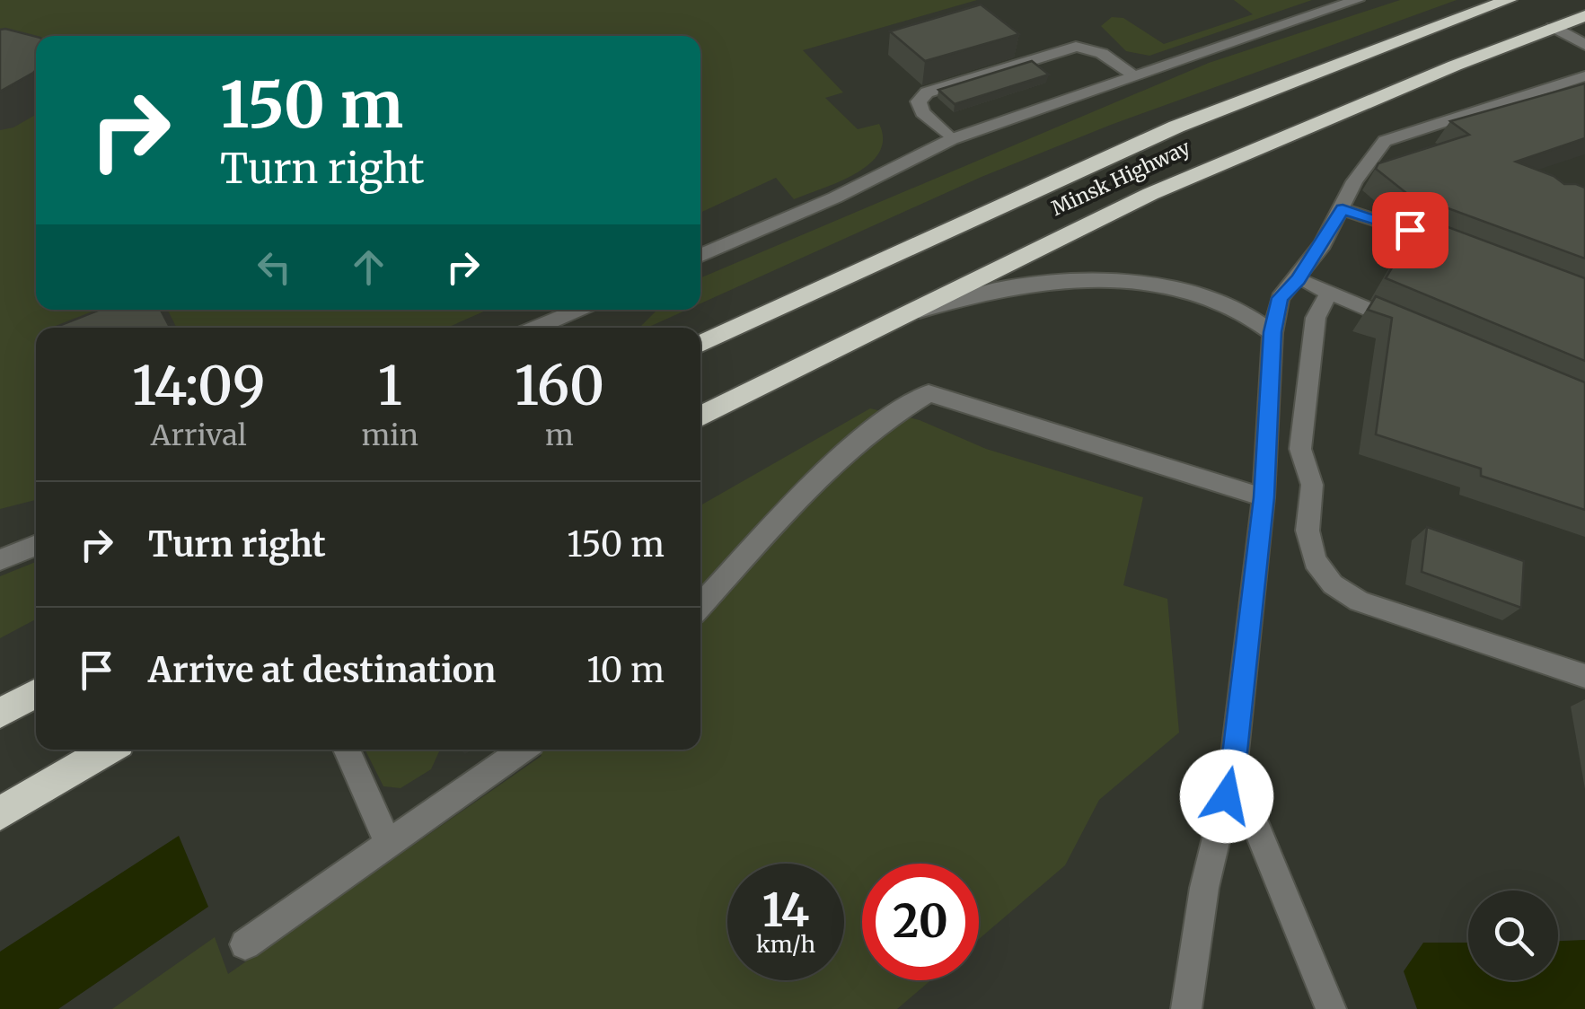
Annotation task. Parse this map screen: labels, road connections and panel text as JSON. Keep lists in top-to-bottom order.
{
  "streets": {
    "highway": ["Minsk Highway"]
  },
  "page": {
    "turn": ["150 m", "Turn right"],
    "eta": [
      "14:09",
      "Arrival",
      "1",
      "min",
      "160",
      "m"
    ],
    "list": [
      {
        "name": "Turn right",
        "value": "150 m"
      },
      {
        "name": "Arrive at destination",
        "value": "10 m"
      }
    ],
    "speed": "14 km/h",
    "limit": "20"
  }
}
